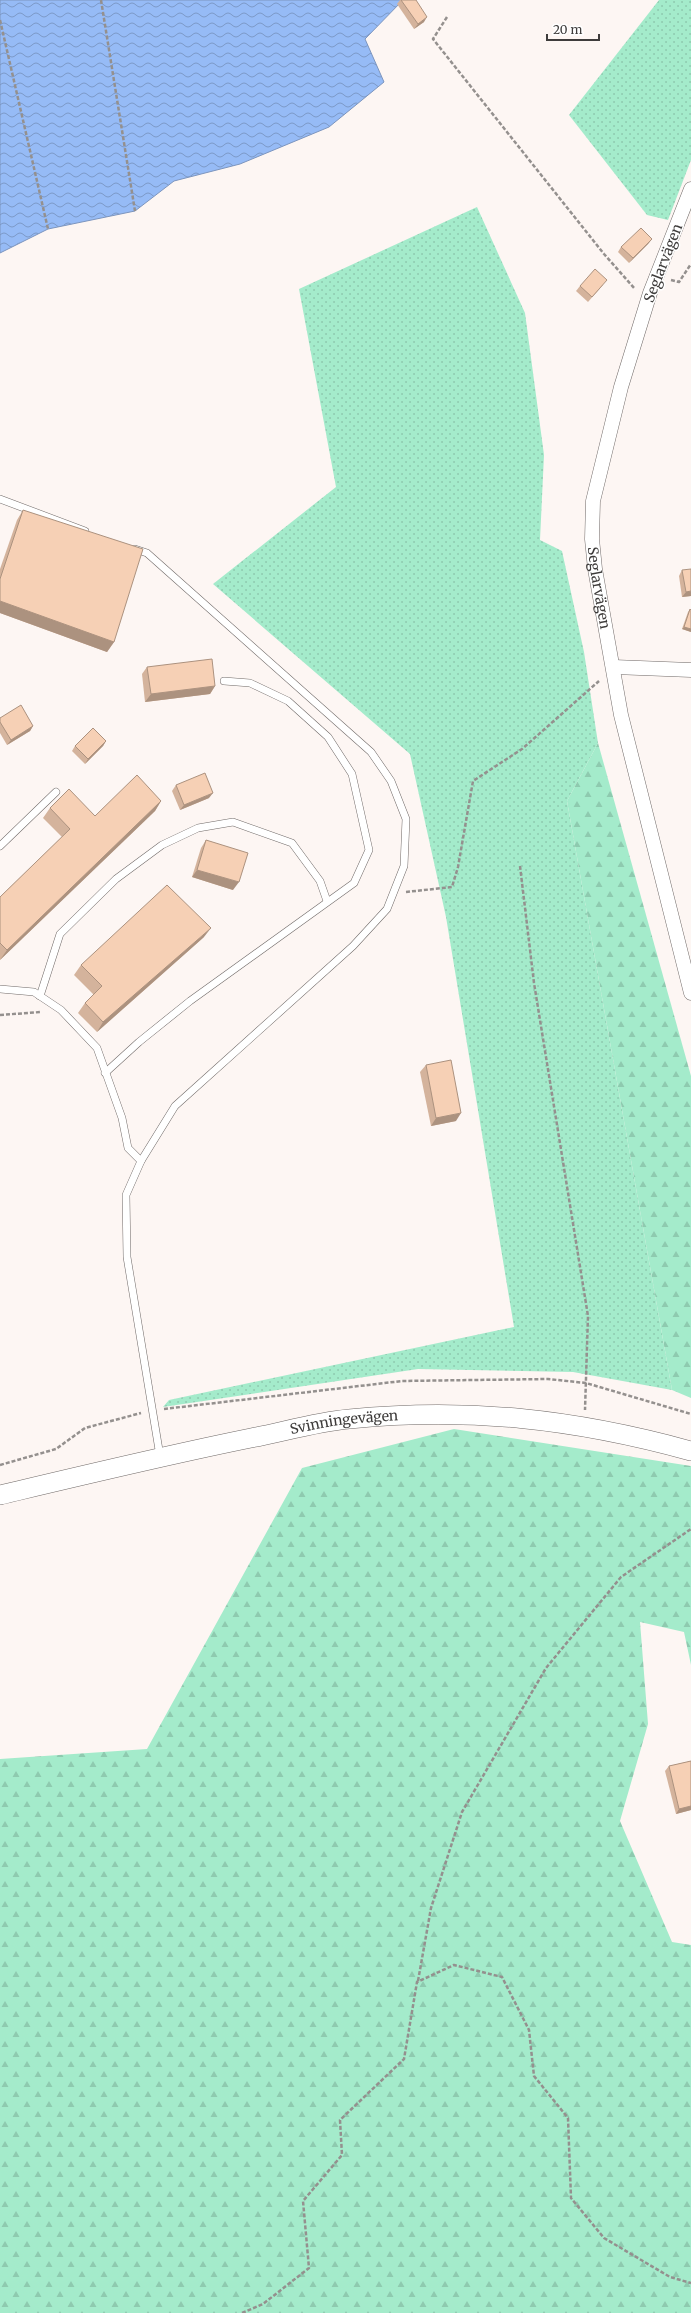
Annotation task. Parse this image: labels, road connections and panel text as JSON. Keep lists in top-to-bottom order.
{
  "streets": {
    "main road": ["Svinningevägen"],
    "street": ["Seglarvägen"]
  },
  "scale_bar": "20 m"
}
